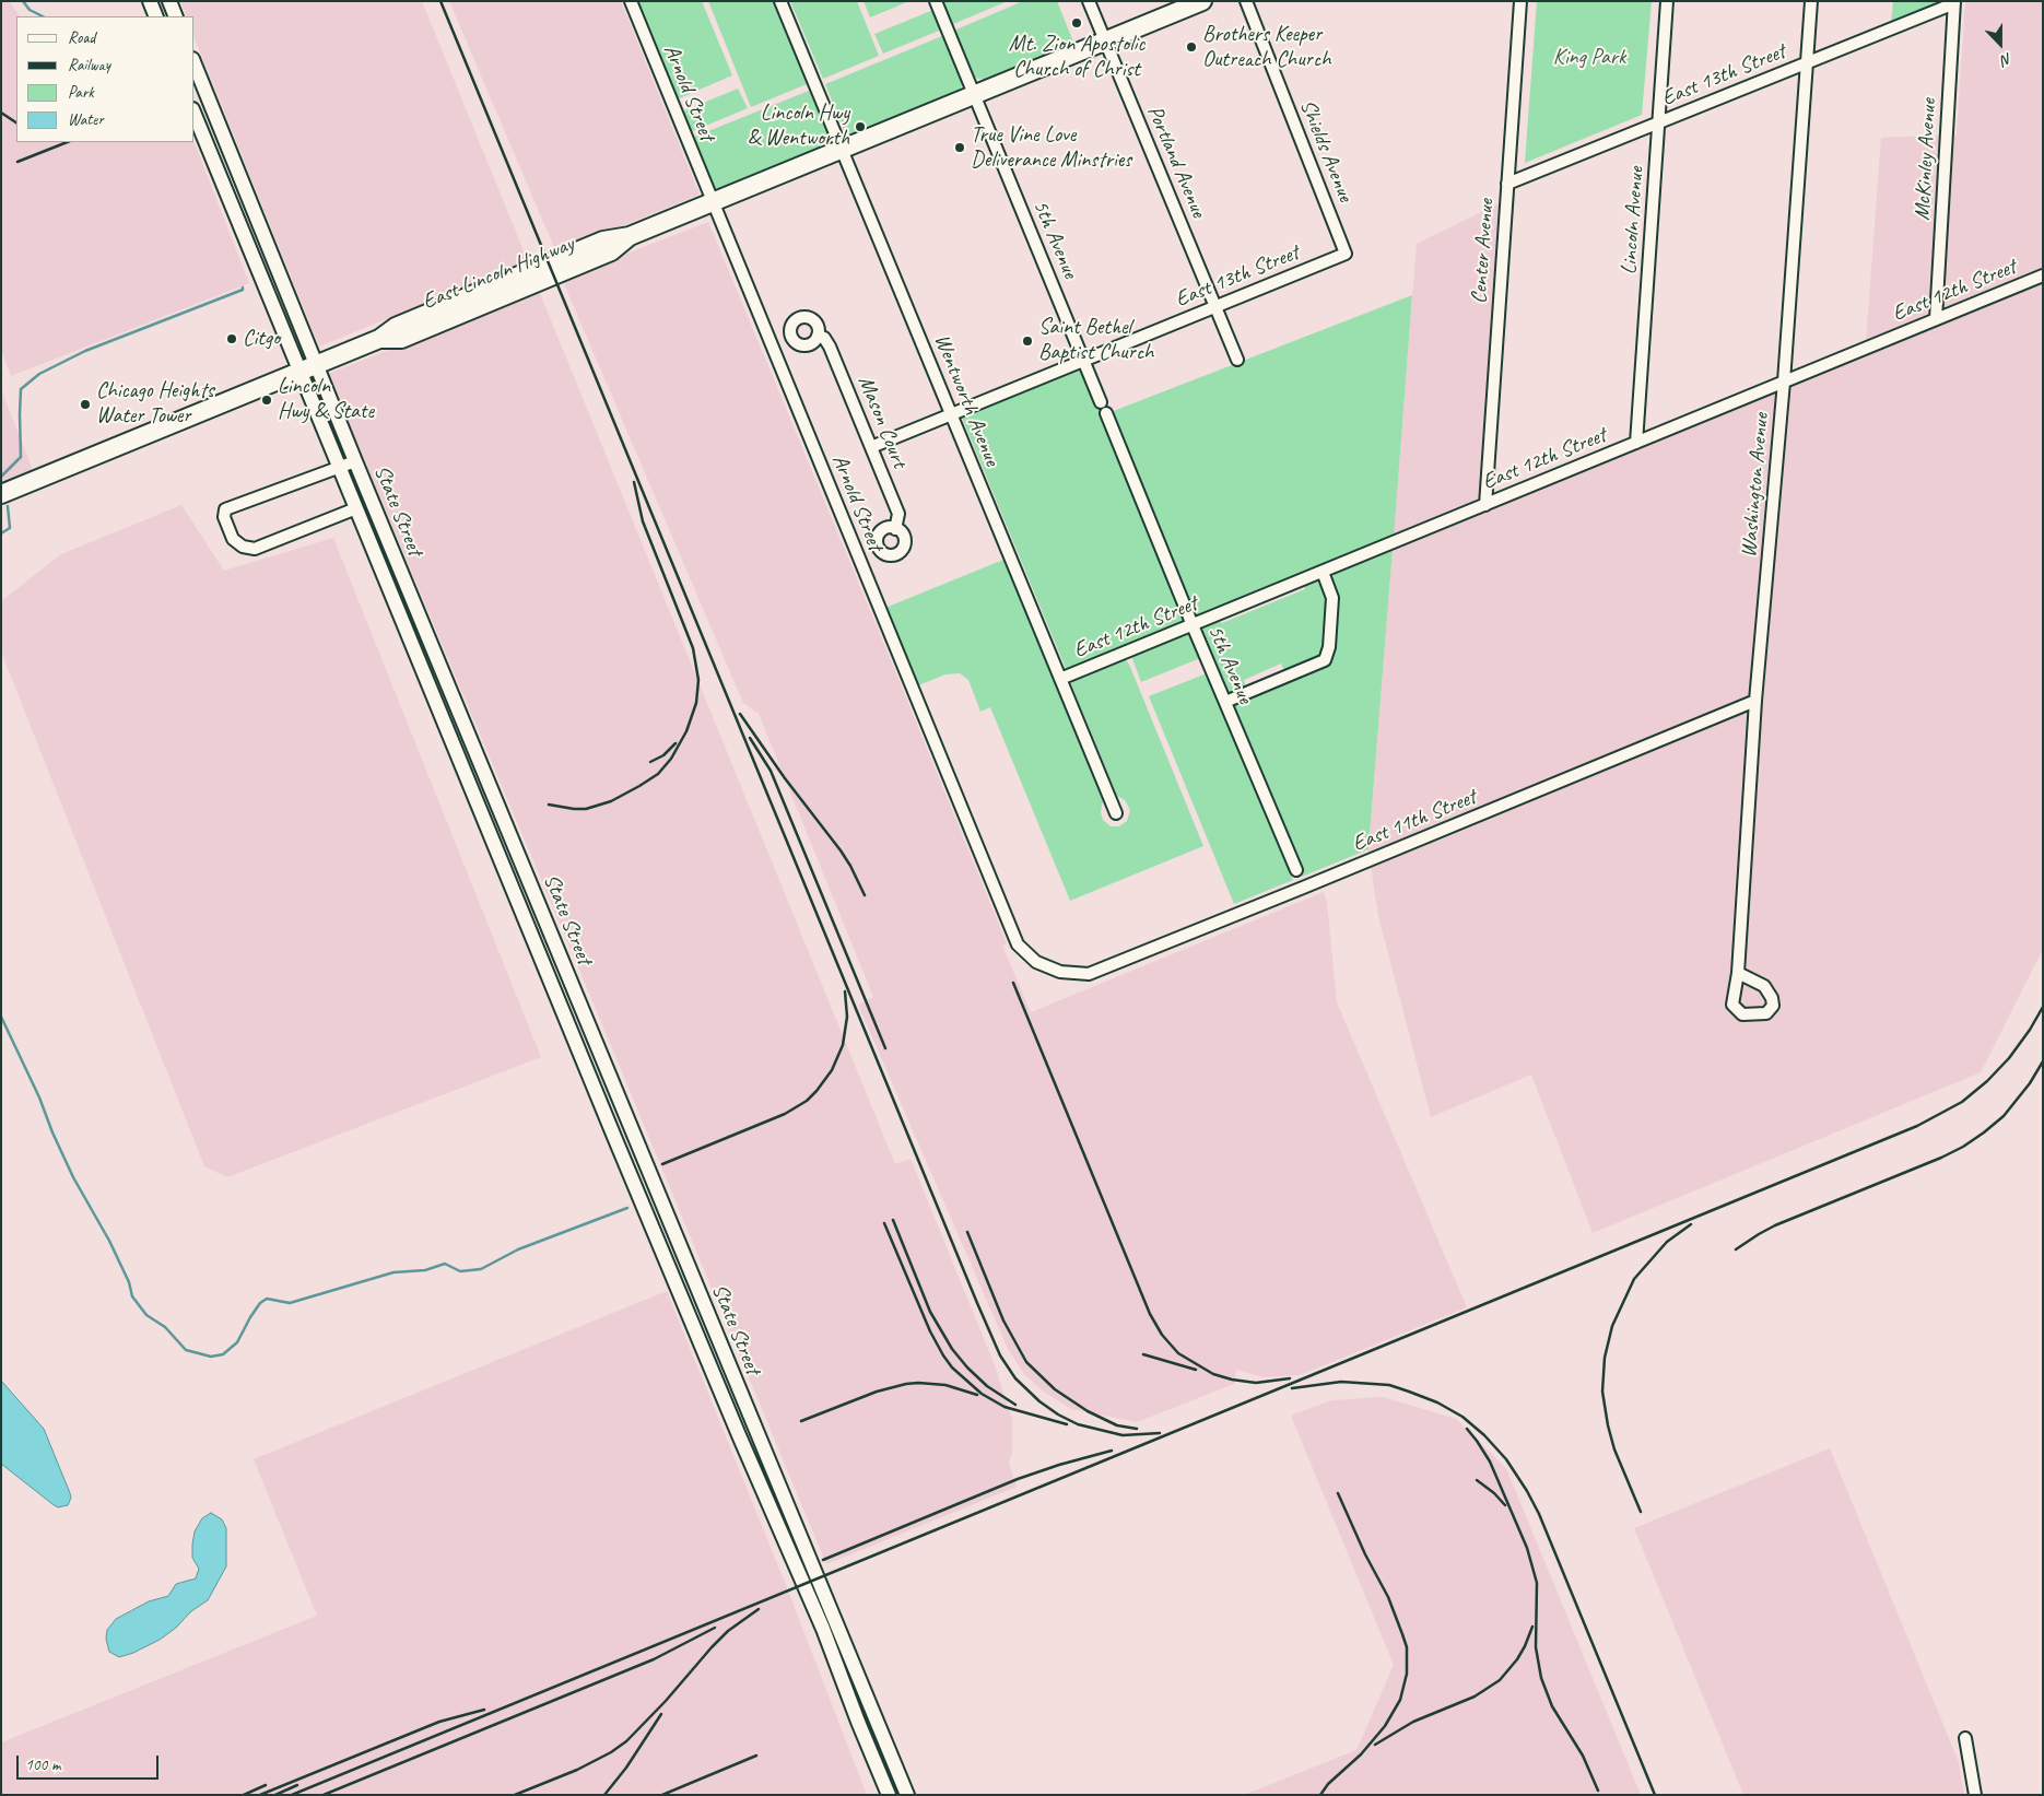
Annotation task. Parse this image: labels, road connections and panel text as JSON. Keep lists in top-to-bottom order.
{
  "streets": {
    "main road": ["East Lincoln Highway"],
    "street": [
      "East 13th Street",
      "Arnold Street",
      "Shields Avenue",
      "McKinley Avenue",
      "Portland Avenue",
      "Lincoln Avenue",
      "5th Avenue",
      "Center Avenue",
      "East 12th Street",
      "Wentworth Avenue",
      "Mason Court",
      "Washington Avenue",
      "State Street",
      "East 11th Street"
    ]
  },
  "crossings": [
    ["East 13th Street", "Shields Avenue"],
    ["East 13th Street", "McKinley Avenue"],
    ["East 13th Street", "Portland Avenue"],
    ["East 13th Street", "Lincoln Avenue"],
    ["East 13th Street", "5th Avenue"],
    ["East 13th Street", "Center Avenue"],
    ["East 13th Street", "Wentworth Avenue"],
    ["East 13th Street", "Mason Court"],
    ["East 13th Street", "Washington Avenue"],
    ["Arnold Street", "East Lincoln Highway"],
    ["Arnold Street", "East 11th Street"],
    ["McKinley Avenue", "East 12th Street"],
    ["Portland Avenue", "East Lincoln Highway"],
    ["Lincoln Avenue", "East 12th Street"],
    ["5th Avenue", "East Lincoln Highway"],
    ["5th Avenue", "East 12th Street"],
    ["Center Avenue", "East 12th Street"],
    ["East Lincoln Highway", "Wentworth Avenue"],
    ["East Lincoln Highway", "State Street"],
    ["East 12th Street", "Wentworth Avenue"],
    ["East 12th Street", "Washington Avenue"],
    ["Washington Avenue", "East 11th Street"]
  ],
  "parks": ["King Park"],
  "places": [
    "Mt. Zion Apostolic Church of Christ",
    "Brothers Keeper Outreach Church",
    "Lincoln Hwy & Wentworth",
    "True Vine Love Deliverance Minstries",
    "Citgo",
    "Saint Bethel Baptist Church",
    "Lincoln Hwy & State",
    "Chicago Heights Water Tower"
  ],
  "legend": [
    "Road",
    "Railway",
    "Park",
    "Water"
  ],
  "scale_bar": "100 m",
  "north": "bottom"
}
